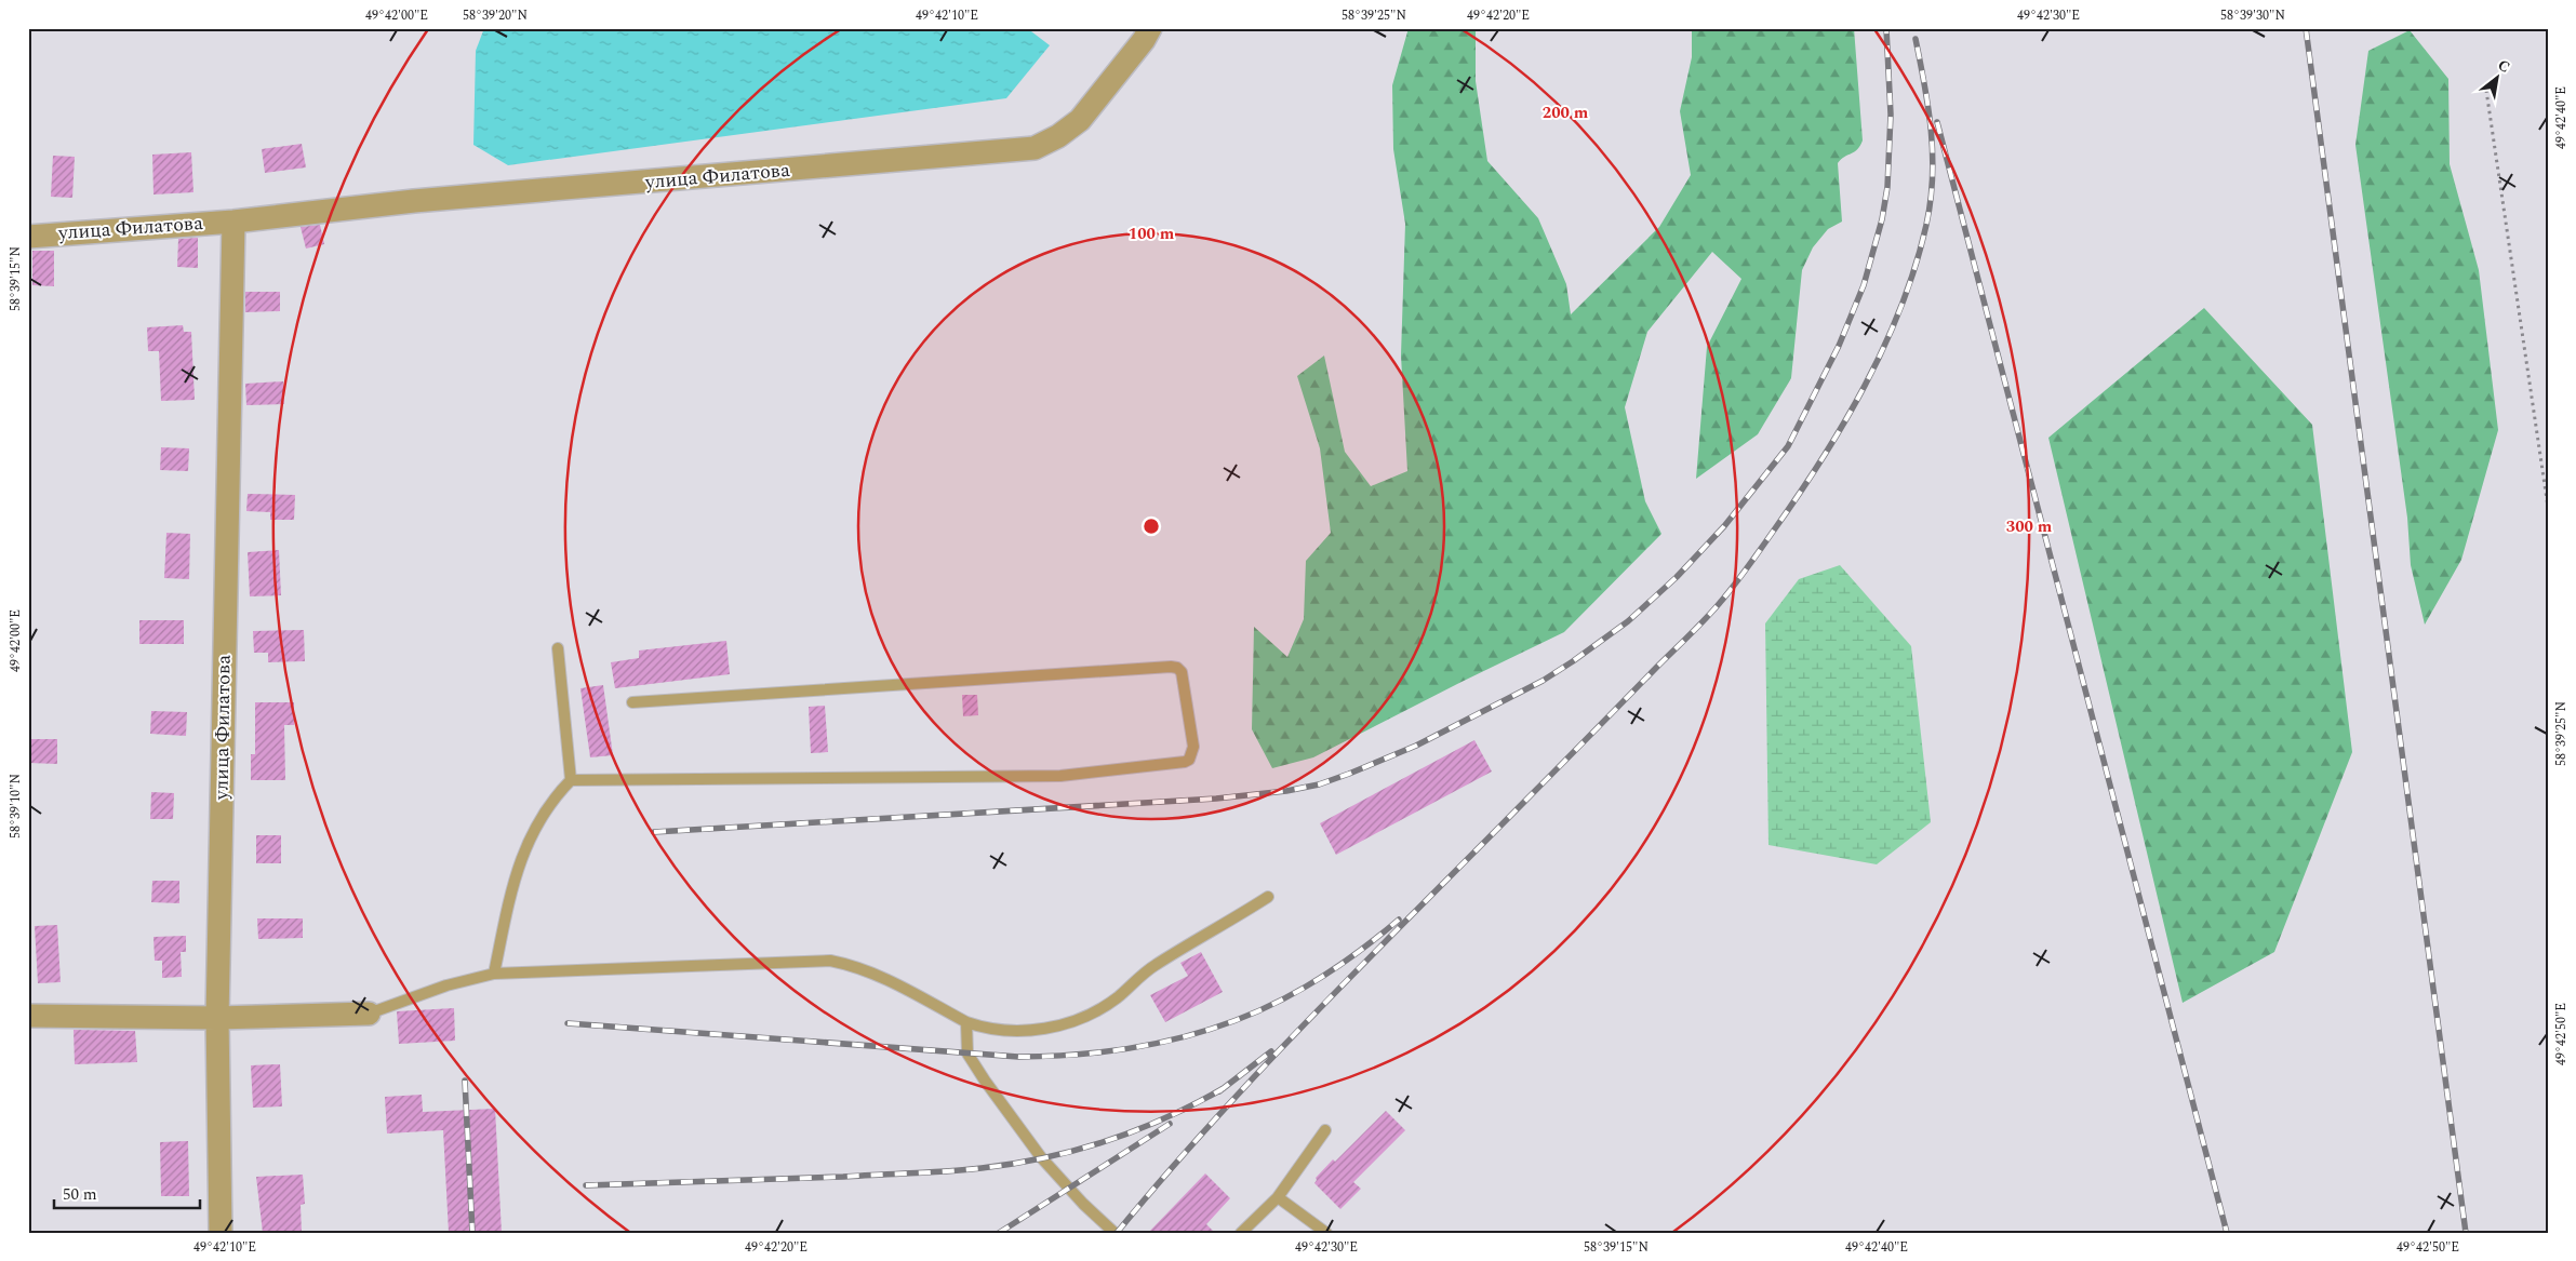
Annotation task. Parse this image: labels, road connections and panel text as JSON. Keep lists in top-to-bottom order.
{
  "streets": {
    "street": ["улица Филатова"]
  },
  "scale_bar": "50 m",
  "north": "top right",
  "coordinates": [
    "49°42'00\"E",
    "58°39'20\"N",
    "49°42'10\"E",
    "58°39'25\"N",
    "49°42'20\"E",
    "49°42'30\"E",
    "58°39'30\"N",
    "49°42'40\"E",
    "58°39'15\"N",
    "58°39'10\"N",
    "49°42'50\"E"
  ],
  "rings": ["200 m", "100 m", "300 m"]
}
